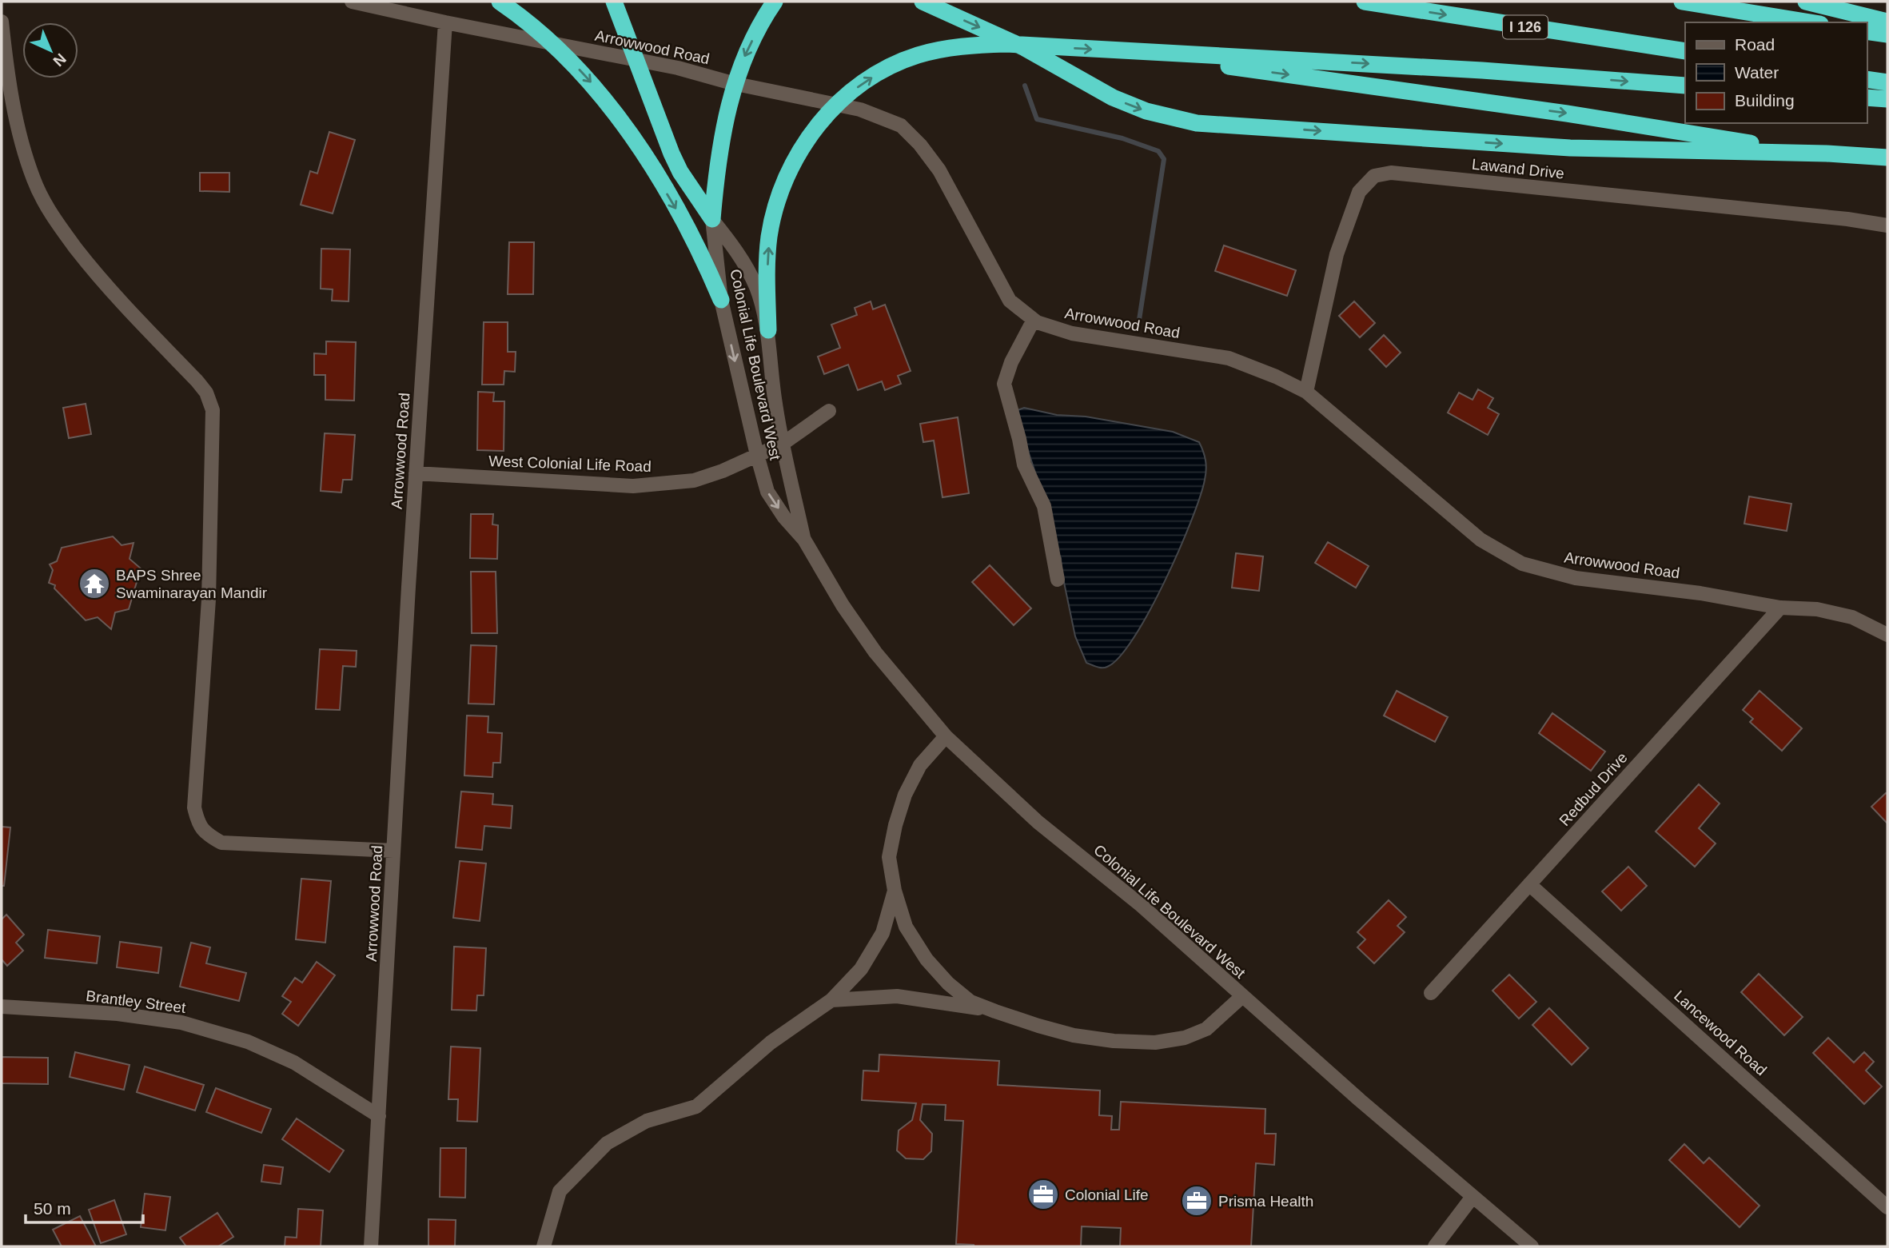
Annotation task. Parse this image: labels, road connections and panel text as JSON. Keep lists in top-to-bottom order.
{
  "streets": {
    "highway": ["I 126"],
    "street": [
      "Arrowwood Road",
      "Lawand Drive",
      "Colonial Life Boulevard West",
      "West Colonial Life Road",
      "Redbud Drive",
      "Brantley Street",
      "Lancewood Road"
    ]
  },
  "crossings": [
    ["Arrowwood Road", "Lawand Drive"],
    ["Arrowwood Road", "West Colonial Life Road"],
    ["Arrowwood Road", "Redbud Drive"],
    ["Arrowwood Road", "Brantley Street"],
    ["Colonial Life Boulevard West", "West Colonial Life Road"],
    ["Redbud Drive", "Lancewood Road"]
  ],
  "places": {
    "temple": ["BAPS Shree Swaminarayan Mandir"],
    "office": ["Colonial Life", "Prisma Health"]
  },
  "legend": ["Road", "Water", "Building"],
  "scale_bar": "50 m",
  "north": "bottom right"
}
